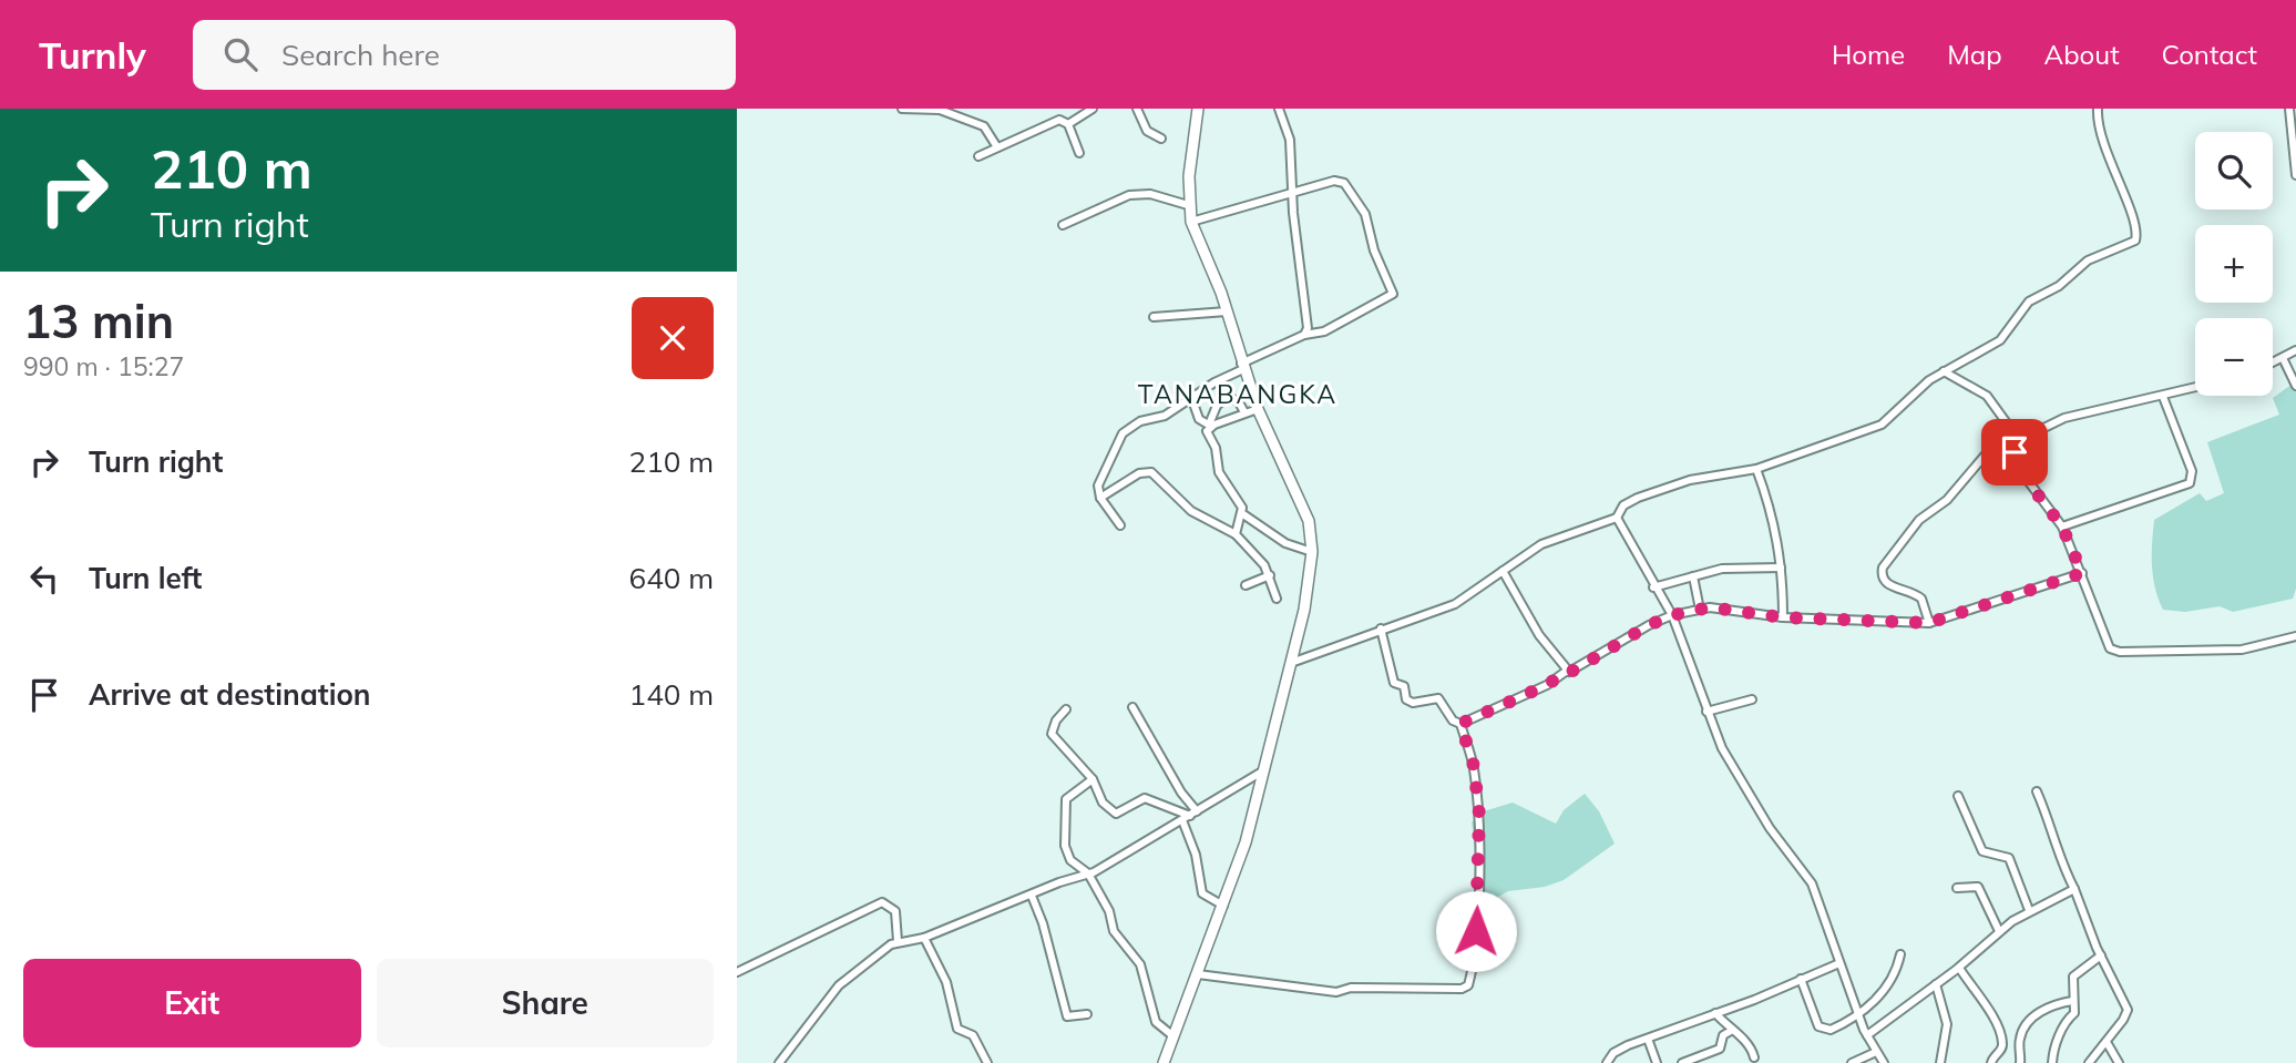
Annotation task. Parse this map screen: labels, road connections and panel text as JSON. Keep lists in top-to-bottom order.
{
  "districts": ["TANABANGKA"],
  "page": {
    "header": "Turnly",
    "search": "Search here",
    "nav": [
      "Home",
      "Map",
      "About",
      "Contact"
    ],
    "turn": ["210 m", "Turn right"],
    "map_buttons": ["+", "−"],
    "heading": ["13 min", "990 m · 15:27"],
    "list": [
      {
        "name": "Turn right",
        "value": "210 m"
      },
      {
        "name": "Turn left",
        "value": "640 m"
      },
      {
        "name": "Arrive at destination",
        "value": "140 m"
      }
    ],
    "buttons": ["Exit", "Share"]
  }
}
